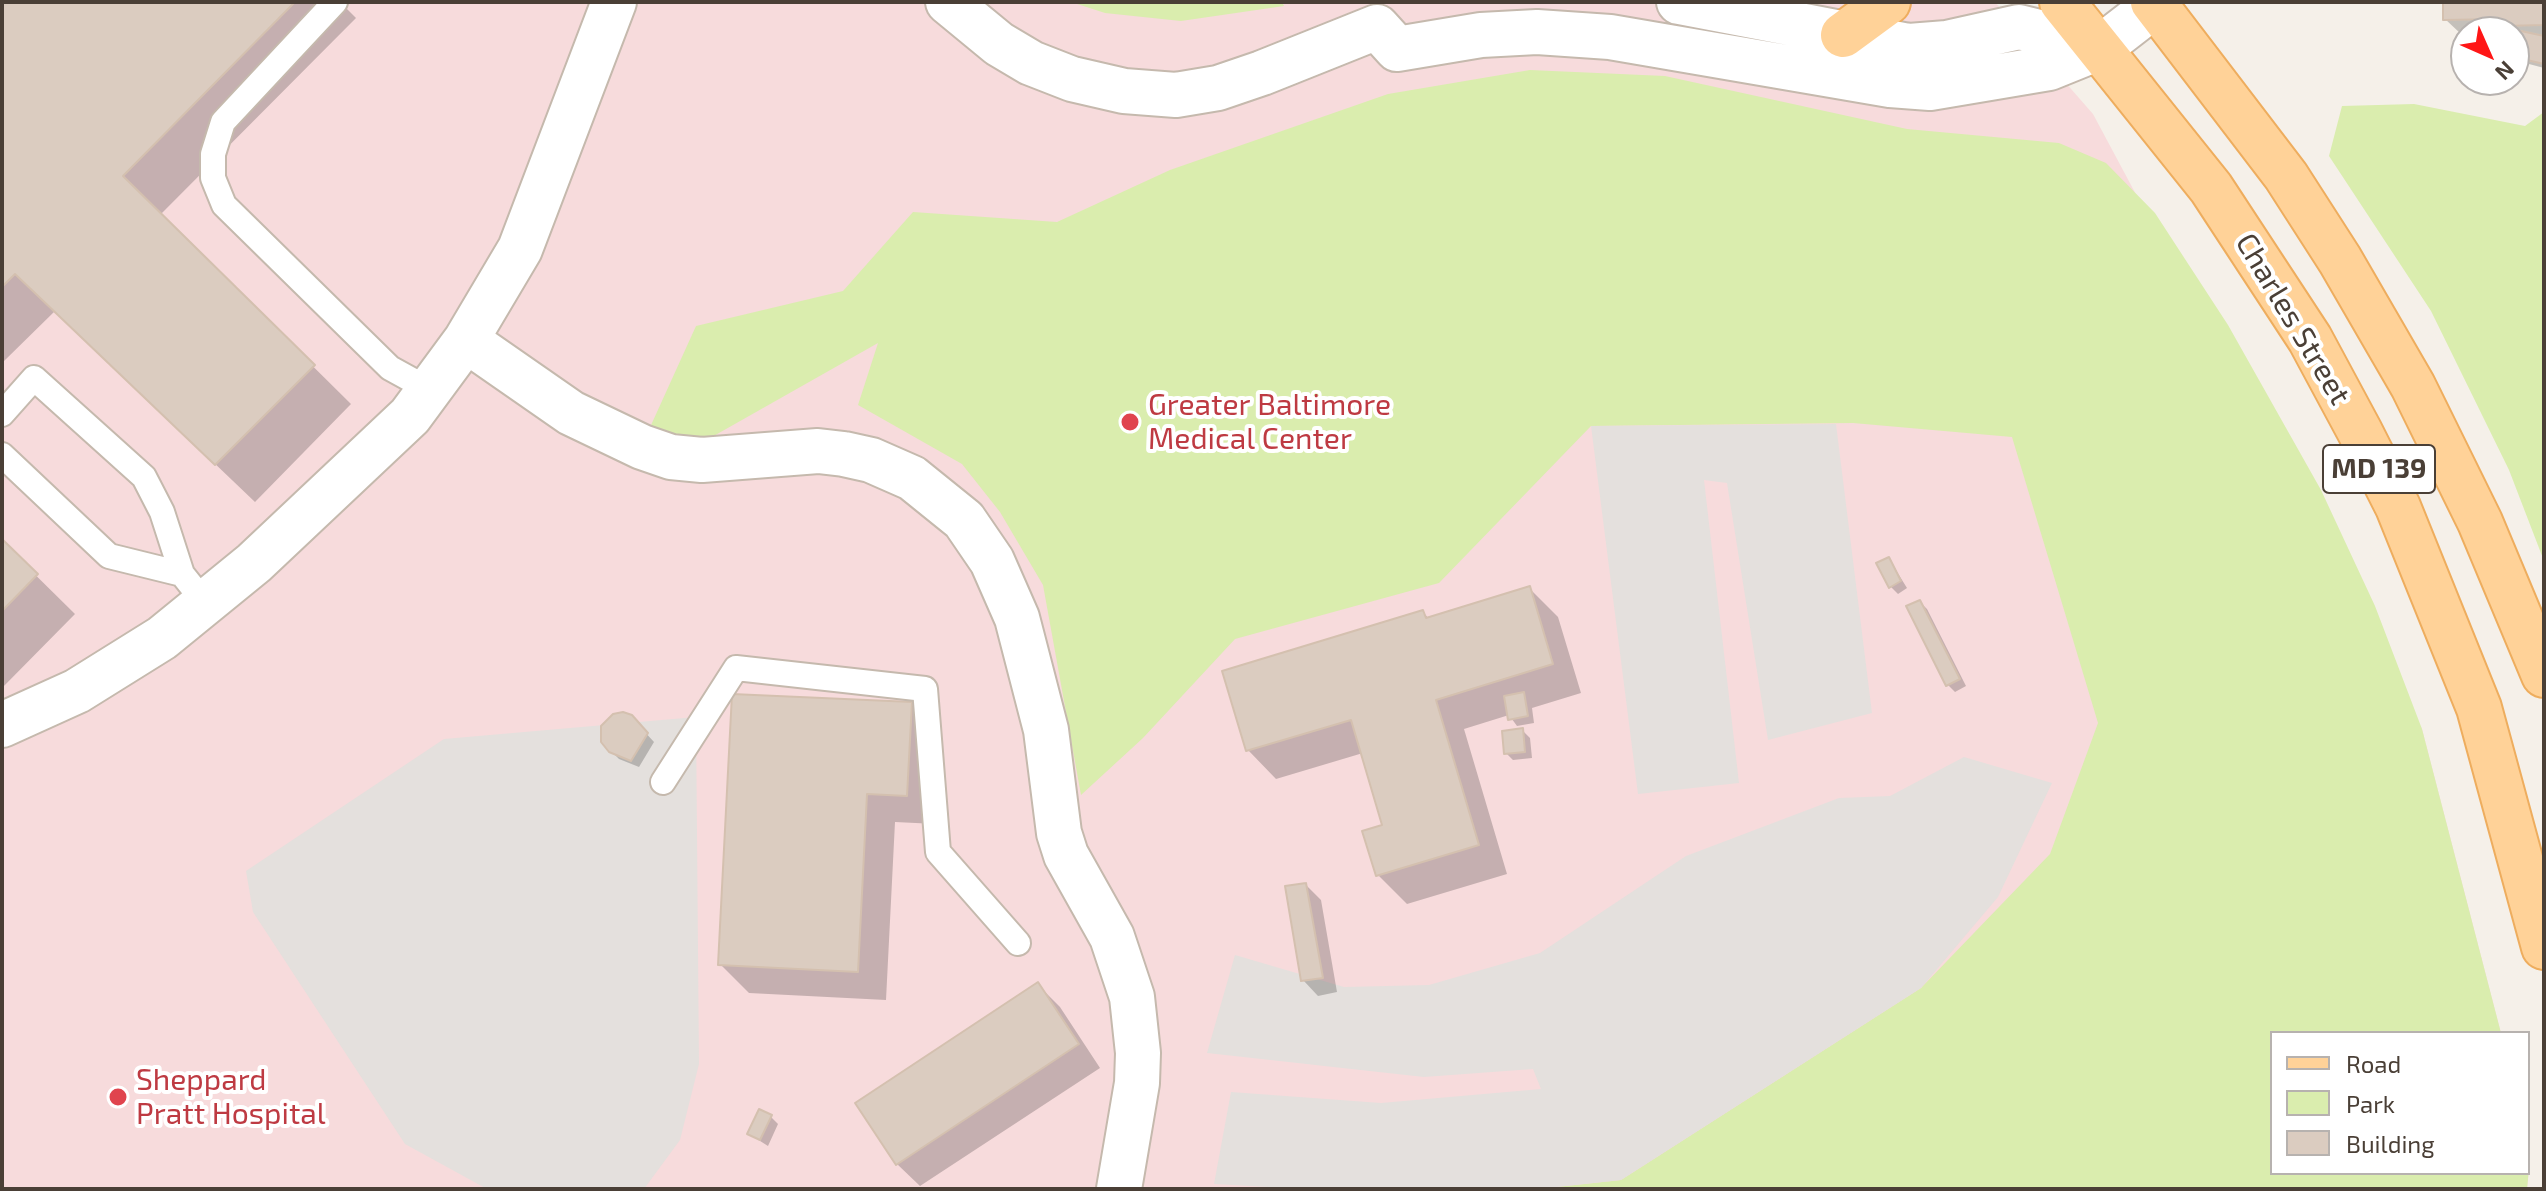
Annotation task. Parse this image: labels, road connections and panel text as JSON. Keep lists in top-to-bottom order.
{
  "streets": {
    "main road": ["Charles Street", "MD 139"]
  },
  "places": ["Greater Baltimore Medical Center", "Sheppard Pratt Hospital"],
  "legend": ["Road", "Park", "Building"],
  "north": "bottom right"
}
